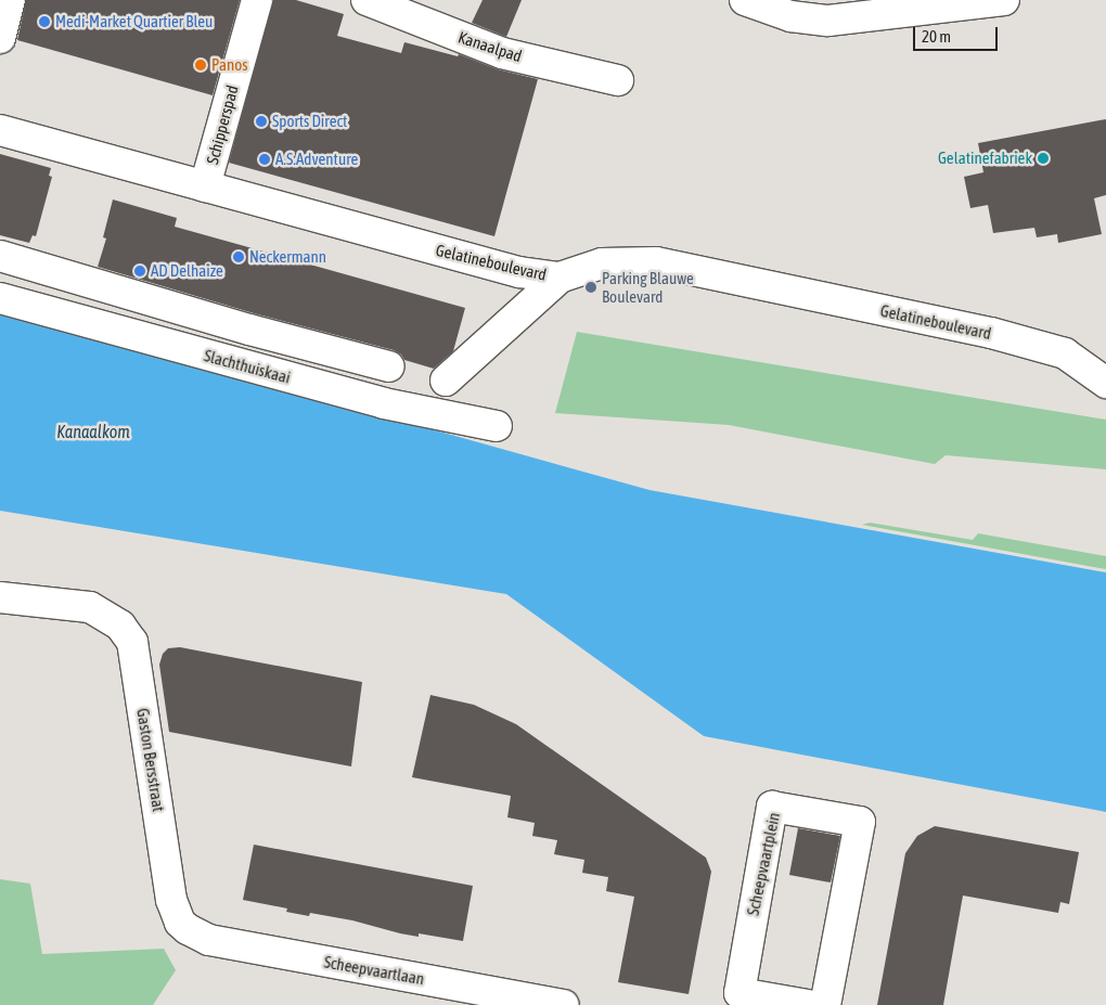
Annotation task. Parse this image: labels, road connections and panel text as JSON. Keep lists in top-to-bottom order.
{
  "streets": {
    "street": [
      "Kanaalpad",
      "Schipperspad",
      "Gelatineboulevard",
      "Slachthuiskaai",
      "Gaston Bersstraat",
      "Scheepvaartplein",
      "Scheepvaartlaan"
    ]
  },
  "crossings": [
    ["Schipperspad", "Gelatineboulevard"],
    ["Gaston Bersstraat", "Scheepvaartlaan"]
  ],
  "water": ["Kanaalkom"],
  "places": [
    "Medi-Market Quartier Bleu",
    "Panos",
    "Sports Direct",
    "Gelatinefabriek",
    "A.S.Adventure",
    "Neckermann",
    "AD Delhaize",
    "Parking Blauwe Boulevard"
  ],
  "scale_bar": "20 m"
}
